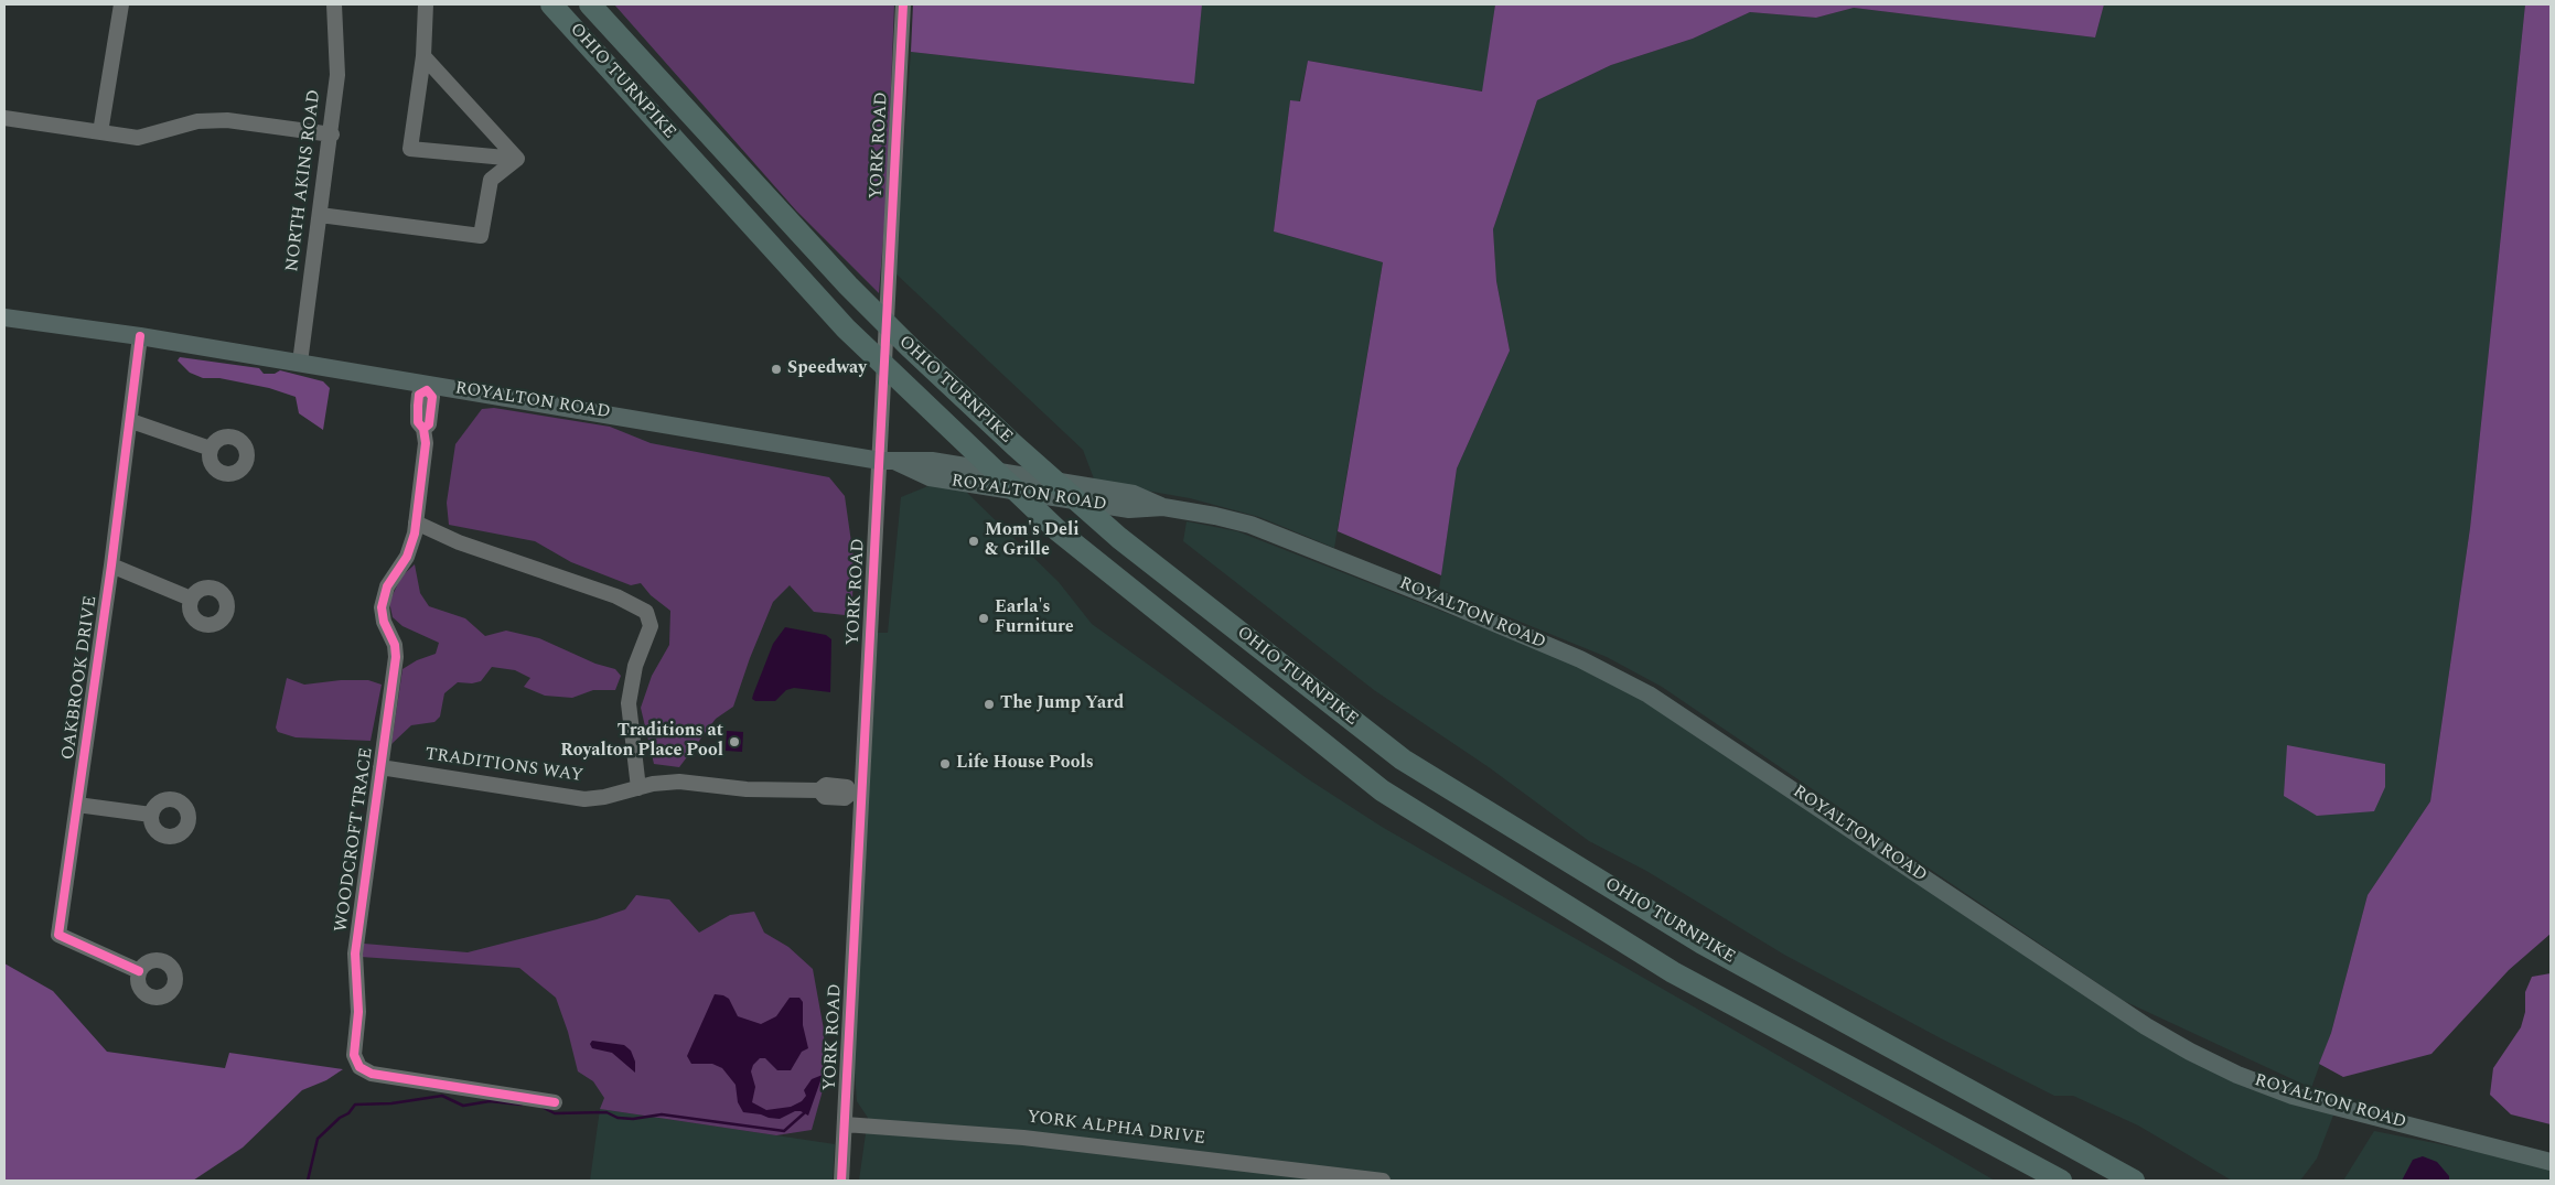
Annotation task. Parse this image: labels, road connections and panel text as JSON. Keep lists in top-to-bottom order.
{
  "streets": {
    "highway": ["OHIO TURNPIKE"],
    "main road": ["ROYALTON ROAD"],
    "street": [
      "YORK ROAD",
      "NORTH AKINS ROAD",
      "OAKBROOK DRIVE",
      "TRADITIONS WAY",
      "WOODCROFT TRACE",
      "YORK ALPHA DRIVE"
    ]
  },
  "crossings": [
    ["YORK ROAD", "ROYALTON ROAD"],
    ["YORK ROAD", "TRADITIONS WAY"],
    ["YORK ROAD", "YORK ALPHA DRIVE"],
    ["NORTH AKINS ROAD", "ROYALTON ROAD"],
    ["ROYALTON ROAD", "OAKBROOK DRIVE"],
    ["ROYALTON ROAD", "WOODCROFT TRACE"],
    ["TRADITIONS WAY", "WOODCROFT TRACE"]
  ],
  "places": [
    "Speedway",
    "Mom's Deli & Grille",
    "Earla's Furniture",
    "The Jump Yard",
    "Traditions at Royalton Place Pool",
    "Life House Pools"
  ]
}
